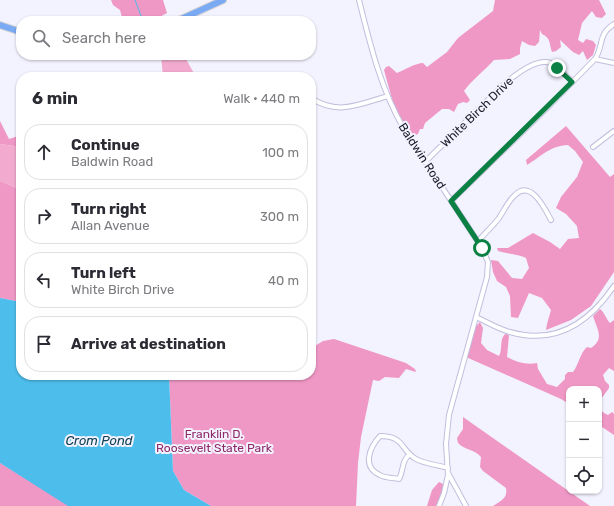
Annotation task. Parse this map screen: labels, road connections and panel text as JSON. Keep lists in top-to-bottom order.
{
  "streets": {
    "street": ["White Birch Drive", "Baldwin Road"]
  },
  "crossings": [
    ["White Birch Drive", "Baldwin Road"]
  ],
  "water": ["Crom Pond"],
  "parks": ["Franklin D. Roosevelt State Park"],
  "page": {
    "search": "Search here",
    "heading": ["6 min", "Walk · 440 m"],
    "list": [
      ["Continue", "Baldwin Road", "100 m"],
      ["Turn right", "Allan Avenue", "300 m"],
      ["Turn left", "White Birch Drive", "40 m"],
      "Arrive at destination"
    ],
    "map_buttons": ["+", "−"]
  }
}
